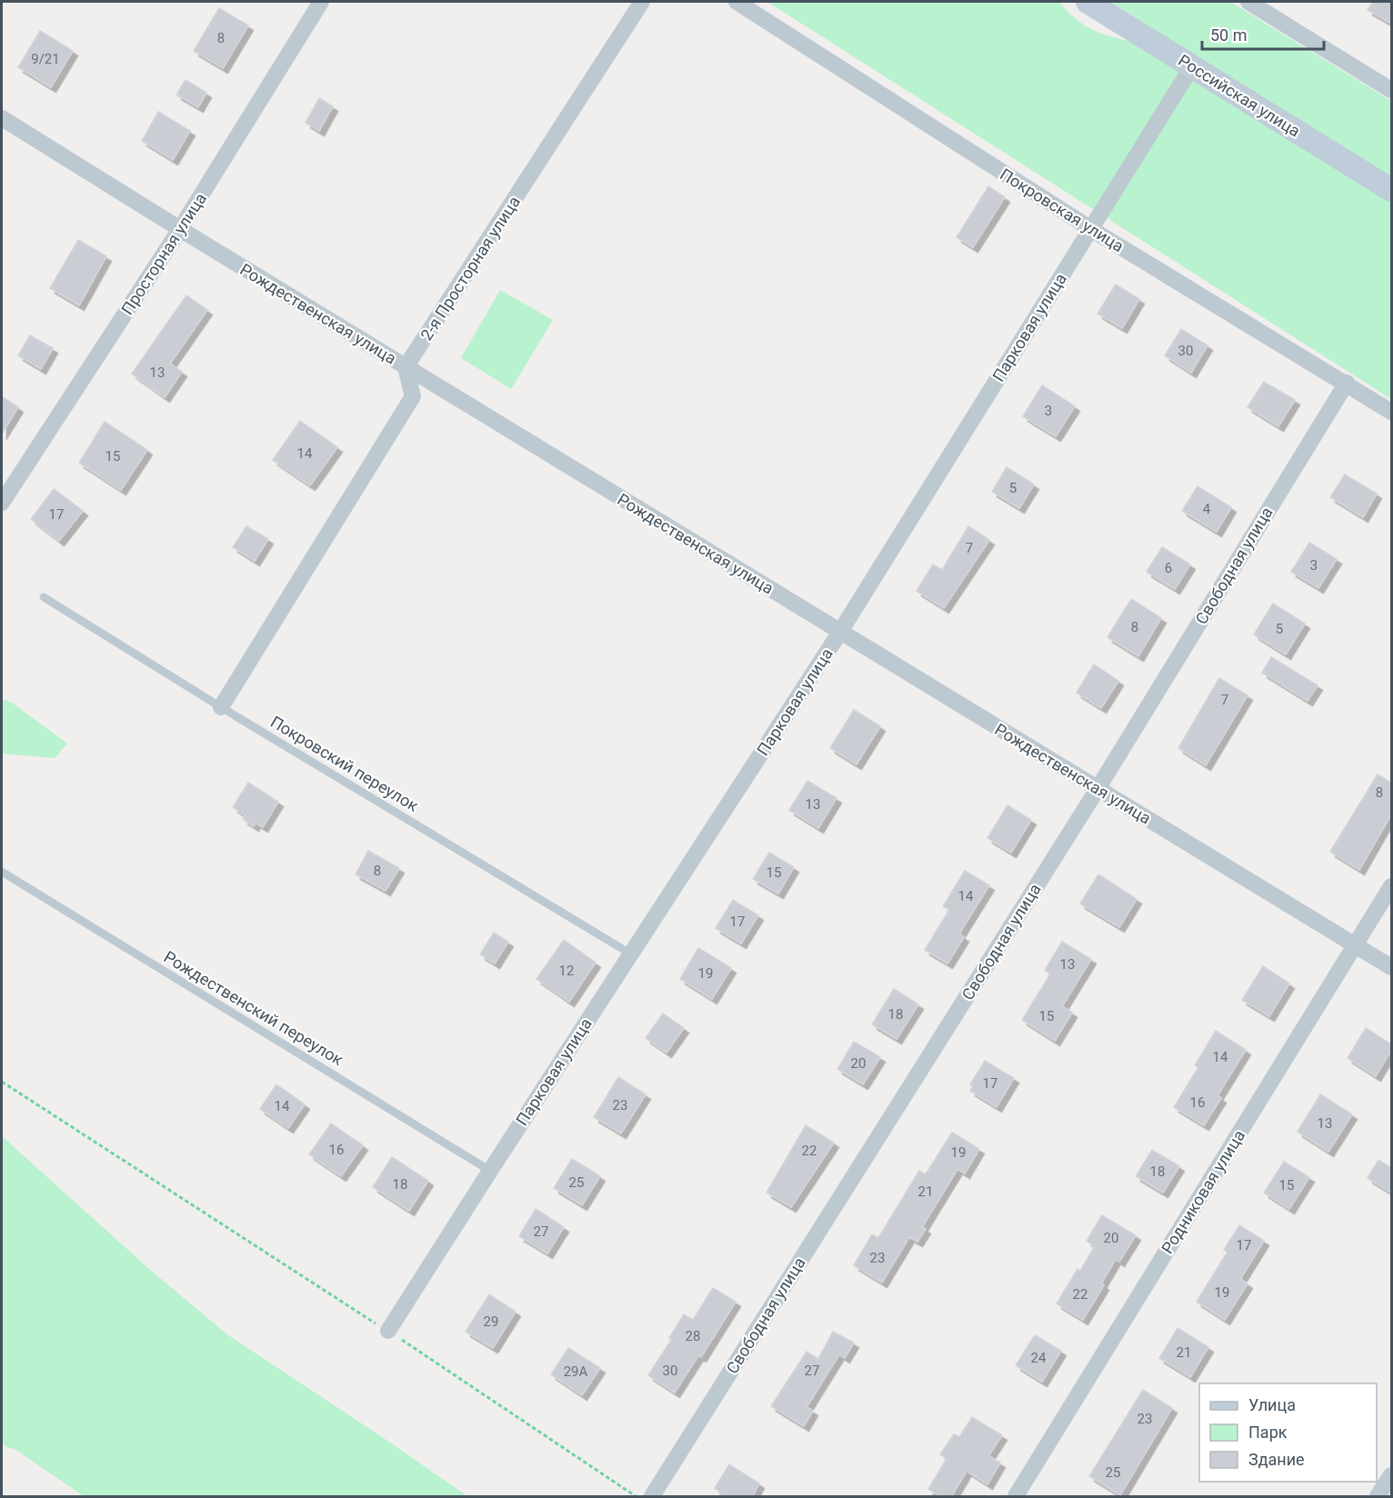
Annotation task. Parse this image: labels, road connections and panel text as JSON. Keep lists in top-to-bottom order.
{
  "streets": {
    "main road": ["Российская улица"],
    "street": [
      "Покровская улица",
      "Просторная улица",
      "2-я Просторная улица",
      "Рождественская улица",
      "Парковая улица",
      "Свободная улица",
      "Родниковая улица"
    ],
    "lane": ["Покровский переулок", "Рождественский переулок"]
  },
  "crossings": [
    ["Российская улица", "Парковая улица"],
    ["Покровская улица", "Парковая улица"],
    ["Покровская улица", "Свободная улица"],
    ["Просторная улица", "Рождественская улица"],
    ["2-я Просторная улица", "Рождественская улица"],
    ["Рождественская улица", "Парковая улица"],
    ["Рождественская улица", "Свободная улица"],
    ["Рождественская улица", "Родниковая улица"],
    ["Парковая улица", "Покровский переулок"],
    ["Парковая улица", "Рождественский переулок"]
  ],
  "house_numbers": [
    "8",
    "9/21",
    "30",
    "13",
    "3",
    "14",
    "15",
    "5",
    "4",
    "17",
    "7",
    "3",
    "6",
    "8",
    "5",
    "7",
    "8",
    "13",
    "8",
    "15",
    "14",
    "17",
    "13",
    "12",
    "19",
    "18",
    "15",
    "14",
    "20",
    "17",
    "16",
    "23",
    "14",
    "13",
    "16",
    "22",
    "19",
    "18",
    "25",
    "18",
    "15",
    "21",
    "27",
    "20",
    "17",
    "23",
    "19",
    "22",
    "29",
    "28",
    "21",
    "24",
    "30",
    "27",
    "29А",
    "23",
    "25"
  ],
  "legend": ["Улица", "Парк", "Здание"],
  "scale_bar": "50 m"
}
